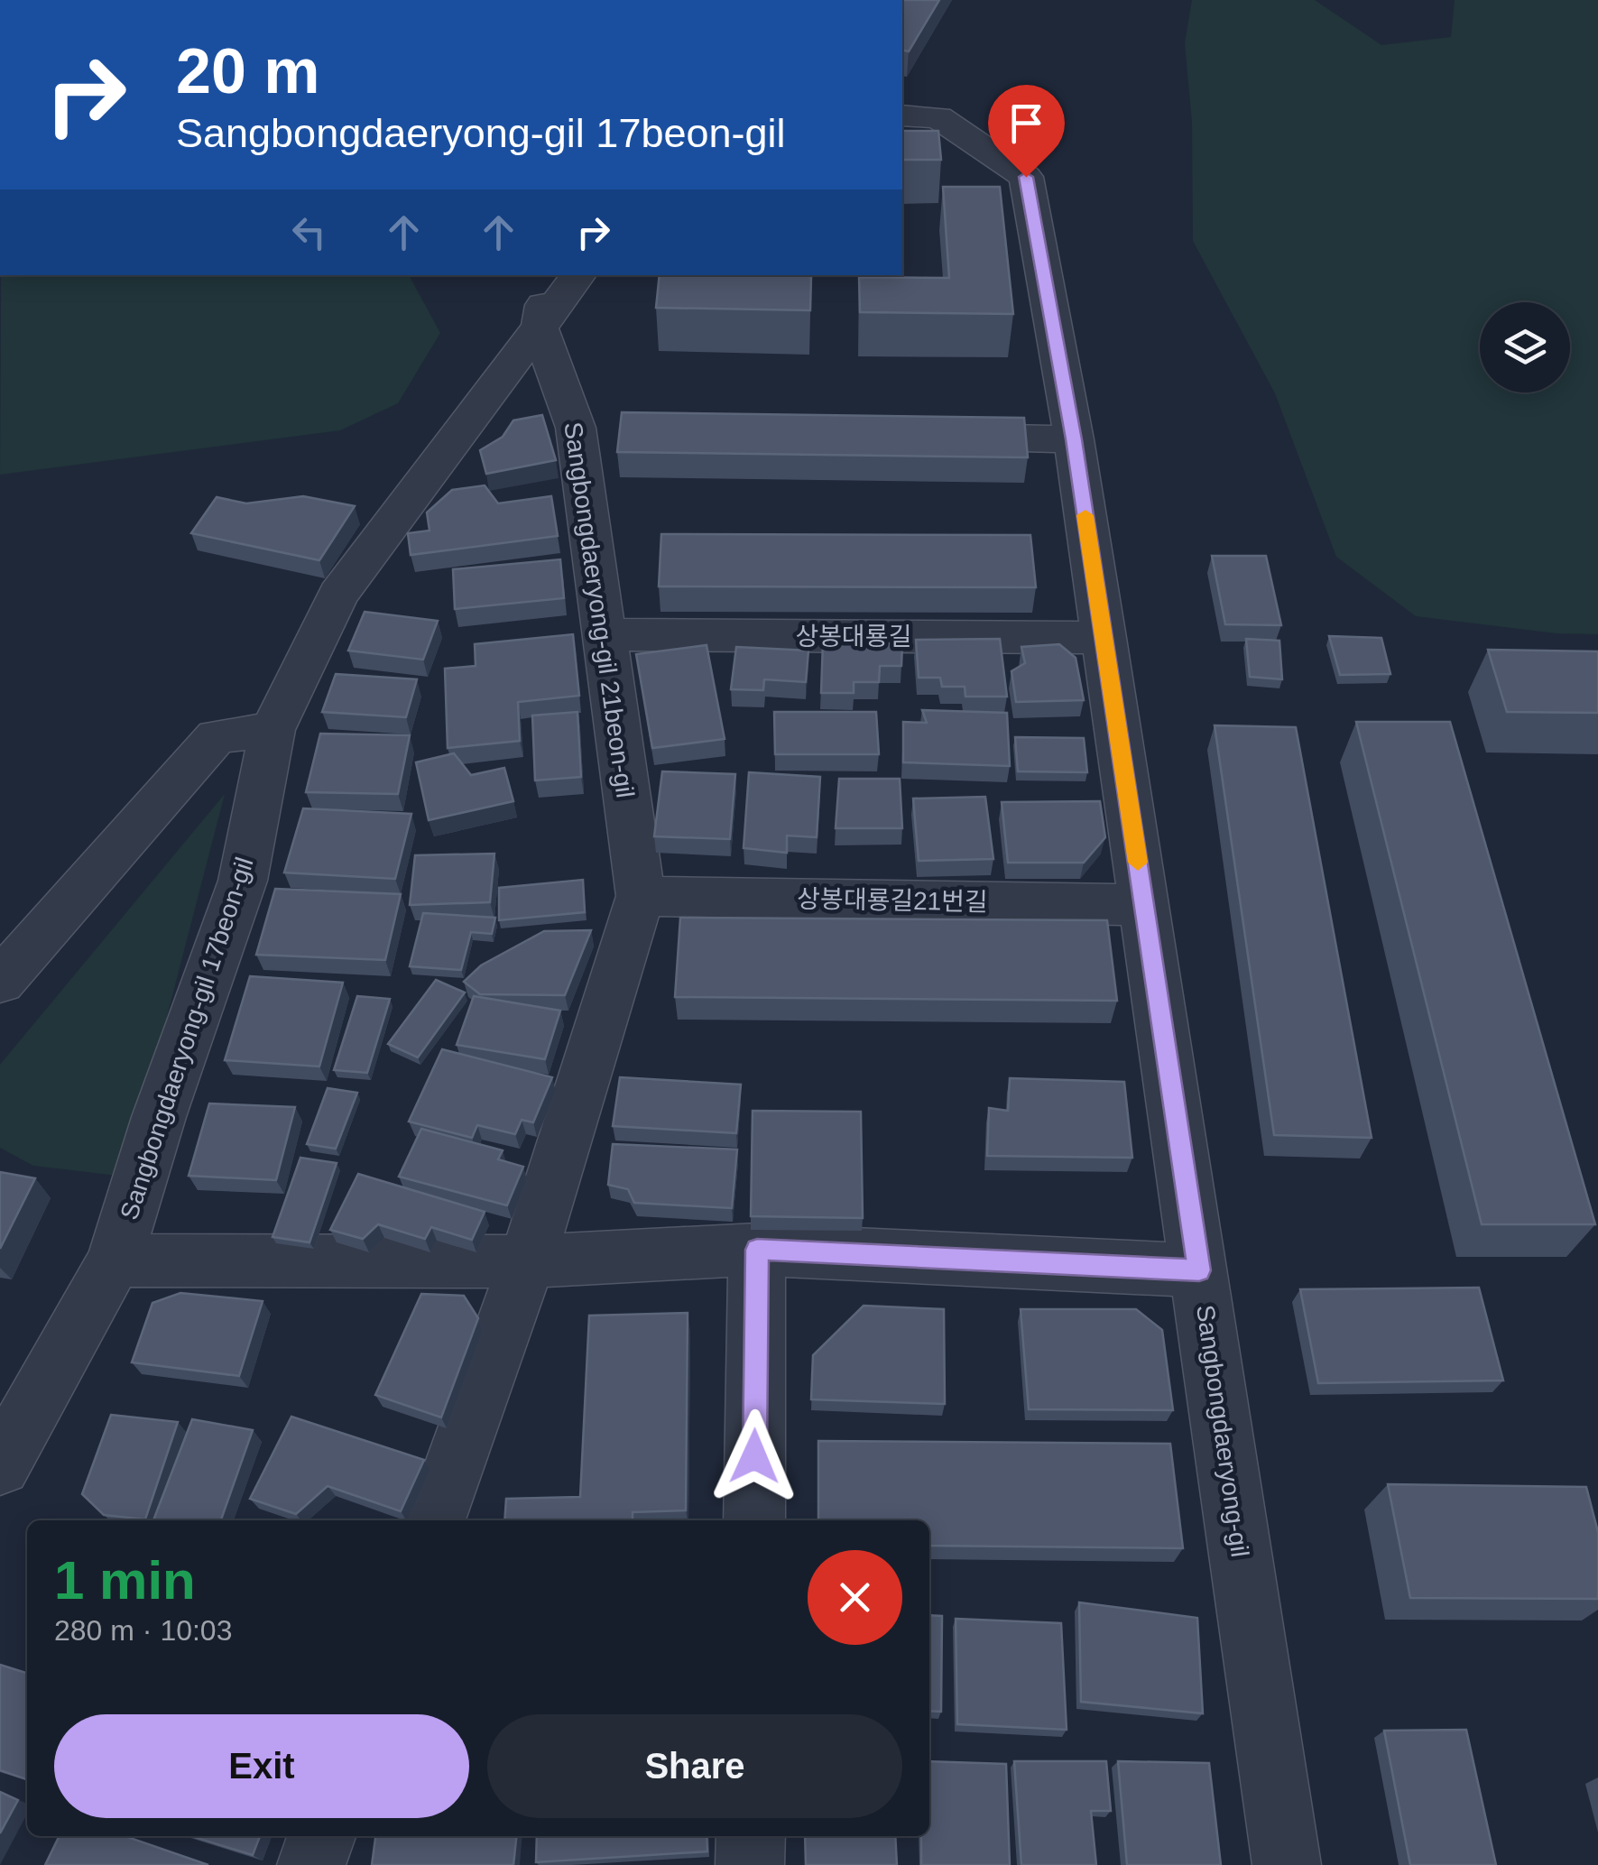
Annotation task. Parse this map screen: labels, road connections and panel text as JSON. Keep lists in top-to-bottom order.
{
  "streets": {
    "street": [
      "Sangbongdaeryong-gil 21beon-gil",
      "상봉대룡길",
      "상봉대룡길21번길",
      "Sangbongdaeryong-gil 17beon-gil",
      "Sangbongdaeryong-gil"
    ]
  },
  "crossings": [
    ["Sangbongdaeryong-gil 21beon-gil", "상봉대룡길"],
    ["Sangbongdaeryong-gil 21beon-gil", "상봉대룡길21번길"],
    ["Sangbongdaeryong-gil 21beon-gil", "Sangbongdaeryong-gil 17beon-gil"],
    ["상봉대룡길", "Sangbongdaeryong-gil"],
    ["상봉대룡길21번길", "Sangbongdaeryong-gil"],
    ["Sangbongdaeryong-gil 17beon-gil", "Sangbongdaeryong-gil"]
  ],
  "page": {
    "turn": ["20 m", "Sangbongdaeryong-gil 17beon-gil"],
    "heading": ["1 min", "280 m · 10:03"],
    "buttons": ["Exit", "Share"]
  }
}
